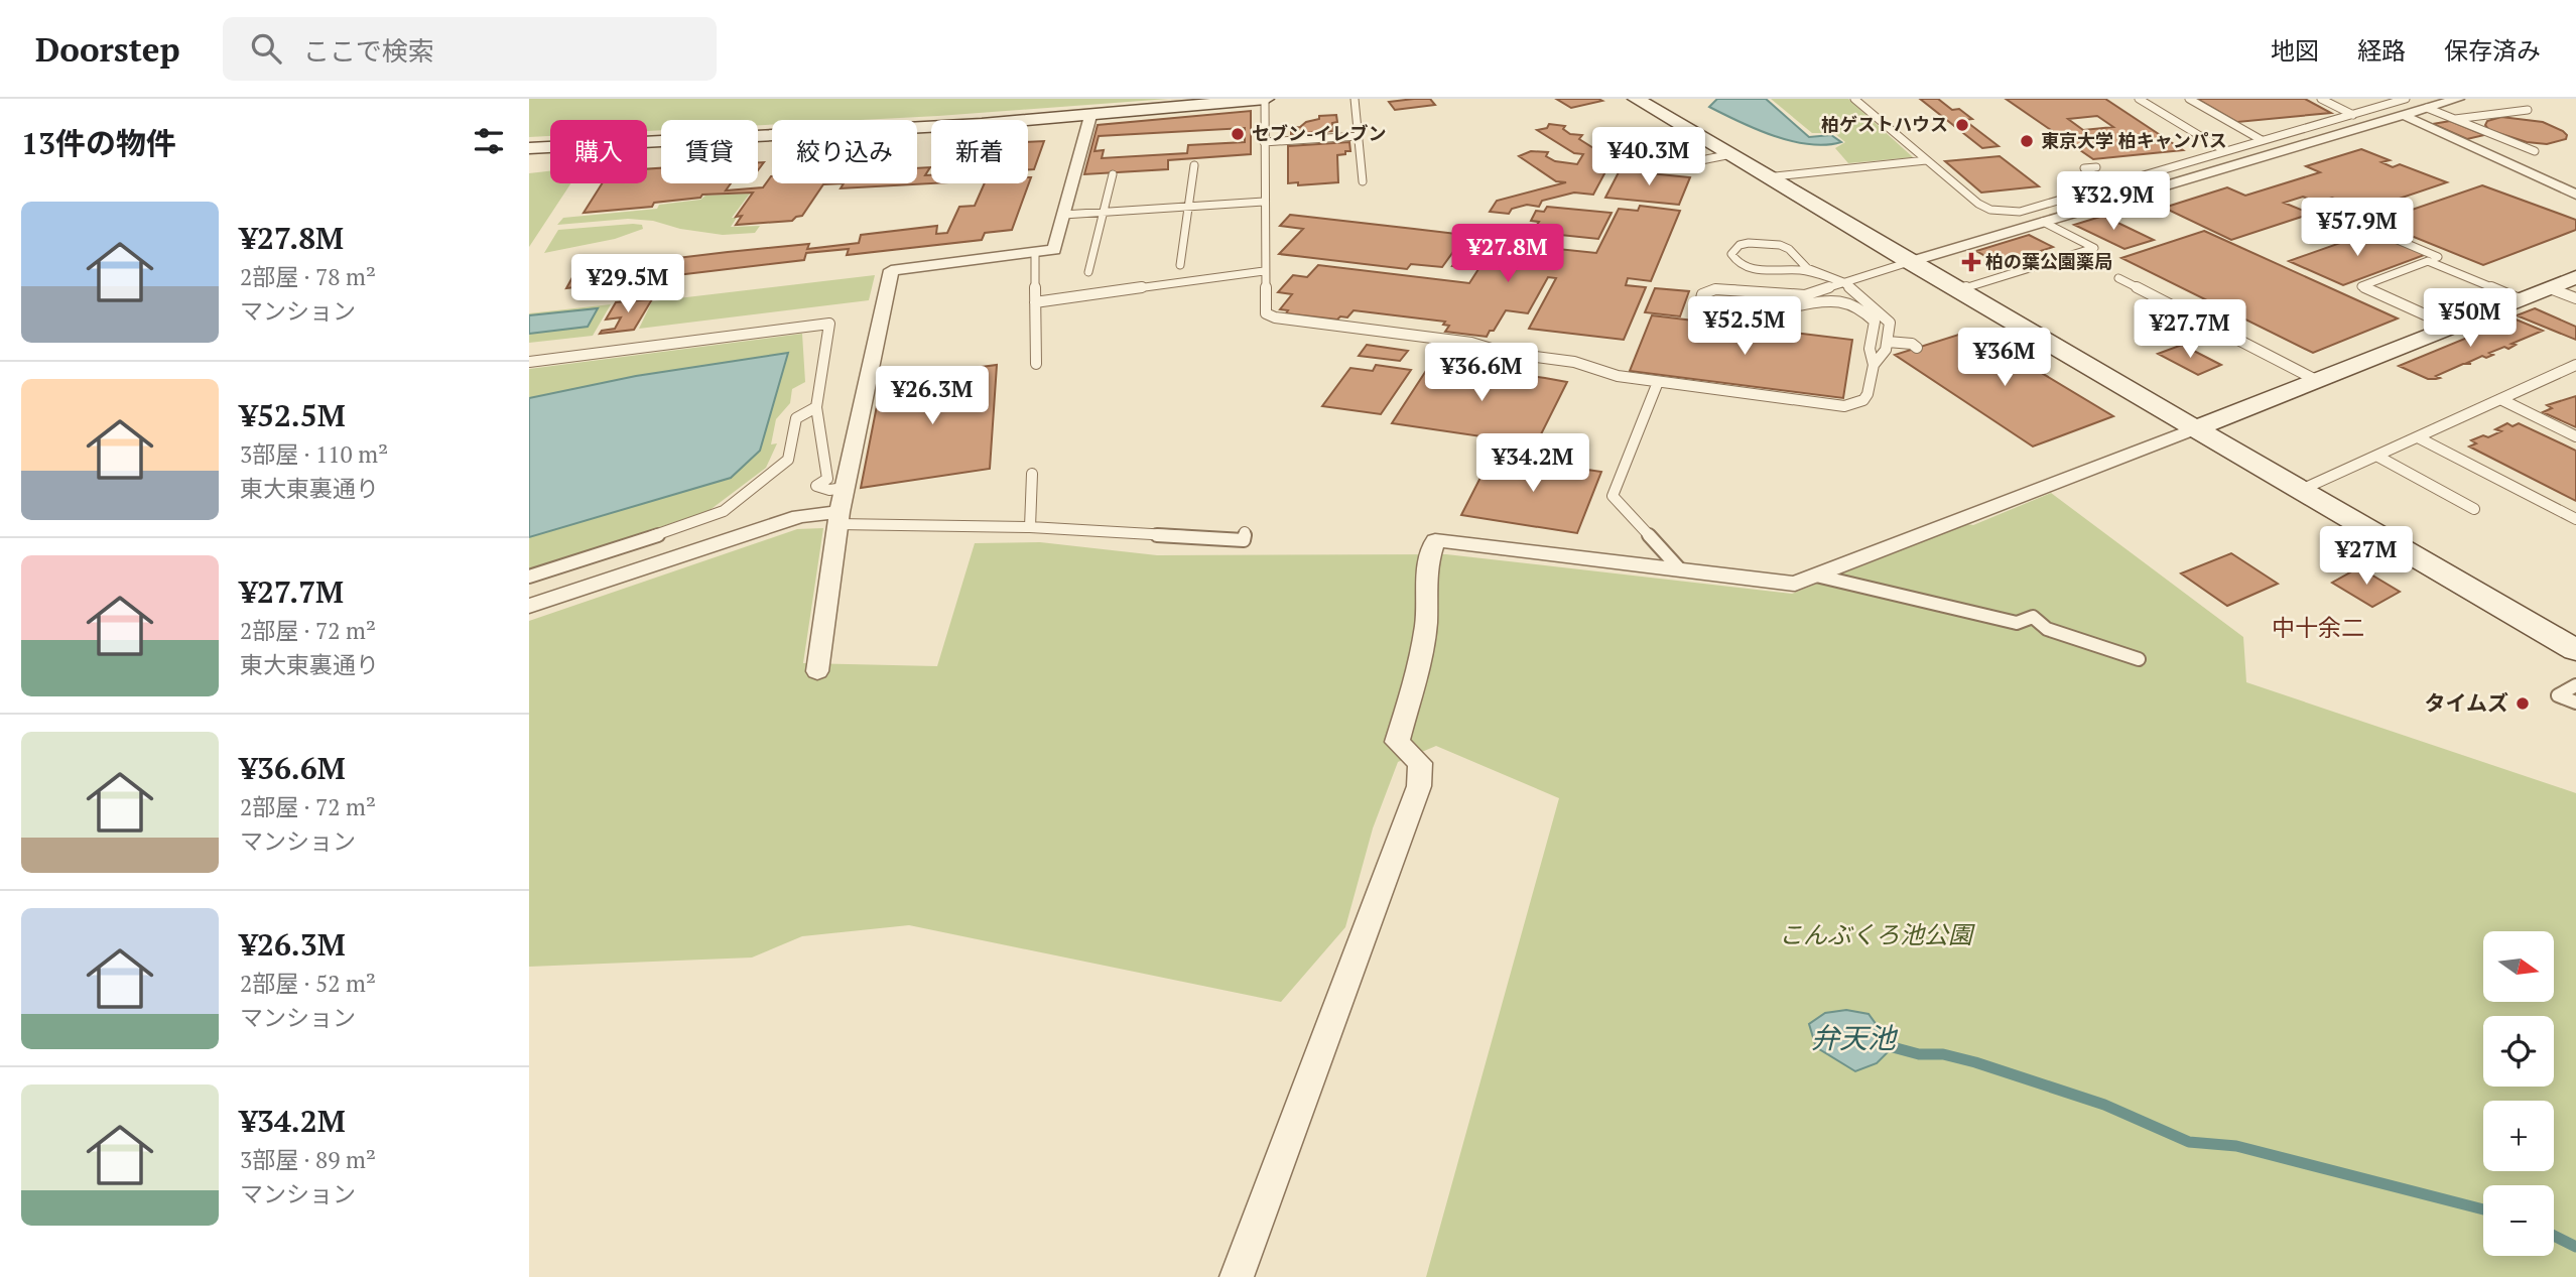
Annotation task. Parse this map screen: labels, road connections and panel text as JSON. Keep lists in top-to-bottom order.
{
  "districts": ["中十余二"],
  "water": ["弁天池"],
  "parks": ["こんぶくろ池公園"],
  "places": {
    "other": [
      "柏ゲストハウス",
      "セブン-イレブン",
      "東京大学 柏キャンパス",
      "タイムズ"
    ],
    "health": ["柏の葉公園薬局"]
  },
  "north": "right",
  "page": {
    "header": "Doorstep",
    "search": "ここで検索",
    "nav": ["地図", "経路", "保存済み"],
    "heading": "13件の物件",
    "chip": [
      "購入",
      "賃貸",
      "絞り込み",
      "新着"
    ],
    "price": [
      "¥40.3M",
      "¥32.9M",
      "¥57.9M",
      "¥27.8M",
      "¥29.5M",
      "¥50M",
      "¥52.5M",
      "¥27.7M",
      "¥36M",
      "¥36.6M",
      "¥26.3M",
      "¥34.2M",
      "¥27M"
    ],
    "list": [
      {
        "name": "¥27.8M",
        "note": "2部屋 · 78 m² · マンション"
      },
      {
        "name": "¥52.5M",
        "note": "3部屋 · 110 m² · 東大東裏通り"
      },
      {
        "name": "¥27.7M",
        "note": "2部屋 · 72 m² · 東大東裏通り"
      },
      {
        "name": "¥36.6M",
        "note": "2部屋 · 72 m² · マンション"
      },
      {
        "name": "¥26.3M",
        "note": "2部屋 · 52 m² · マンション"
      },
      {
        "name": "¥34.2M",
        "note": "3部屋 · 89 m² · マンション"
      }
    ],
    "map_buttons": ["+", "−"]
  }
}
